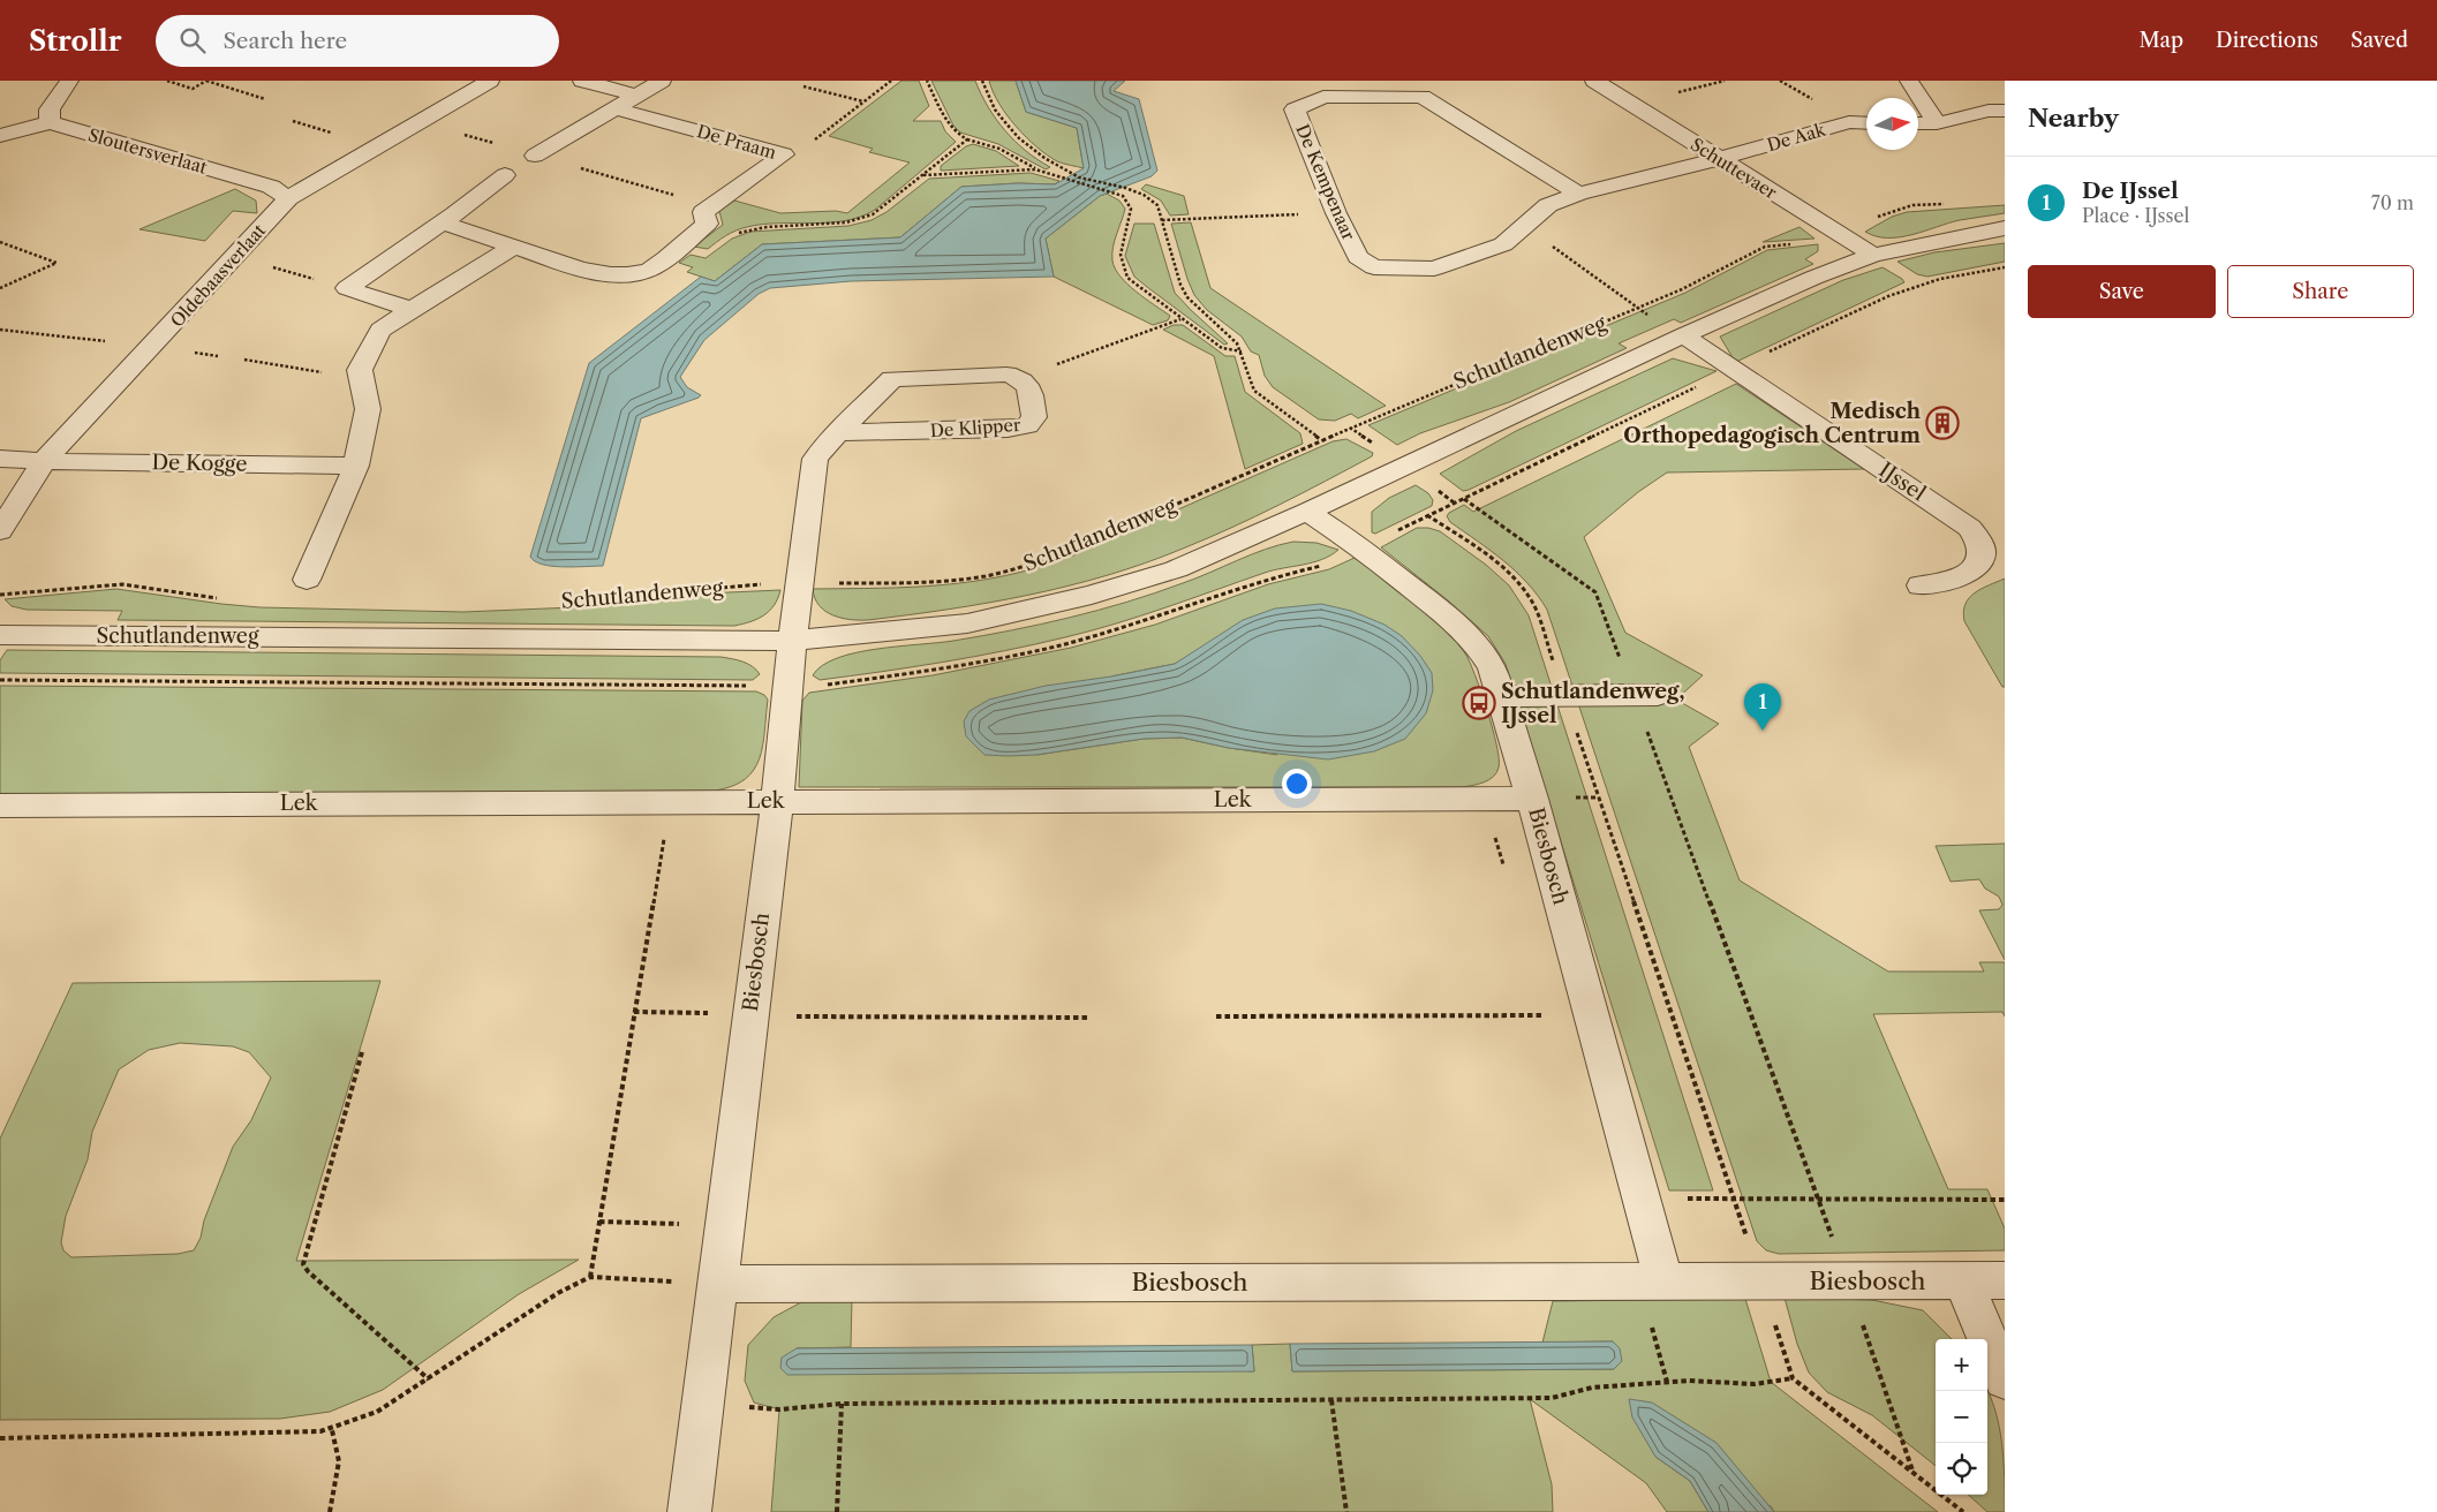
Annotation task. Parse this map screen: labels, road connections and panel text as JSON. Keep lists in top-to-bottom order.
{
  "streets": {
    "street": [
      "De Aak",
      "De Praam",
      "Sloutersverlaat",
      "Schuttevaer",
      "De Kempenaar",
      "Oldebaasverlaat",
      "Schutlandenweg",
      "De Klipper",
      "De Kogge",
      "IJssel",
      "Lek",
      "Biesbosch"
    ]
  },
  "crossings": [
    ["De Aak", "Schuttevaer"],
    ["De Aak", "De Kempenaar"],
    ["Sloutersverlaat", "Oldebaasverlaat"],
    ["Schuttevaer", "De Kempenaar"],
    ["Schuttevaer", "Schutlandenweg"],
    ["Oldebaasverlaat", "De Kogge"],
    ["Schutlandenweg", "IJssel"],
    ["Schutlandenweg", "Biesbosch"],
    ["Lek", "Biesbosch"]
  ],
  "places": {
    "building": ["Medisch Orthopedagogisch Centrum"],
    "bus stop": ["Schutlandenweg, IJssel"]
  },
  "north": "right",
  "page": {
    "header": "Strollr",
    "search": "Search here",
    "nav": ["Map", "Directions", "Saved"],
    "heading": "Nearby",
    "list": [
      {
        "mark": "1",
        "name": "De IJssel",
        "note": "Place · IJssel",
        "value": "70 m"
      }
    ],
    "buttons": ["Save", "Share"],
    "pins": "1",
    "map_buttons": ["+", "−"]
  }
}
